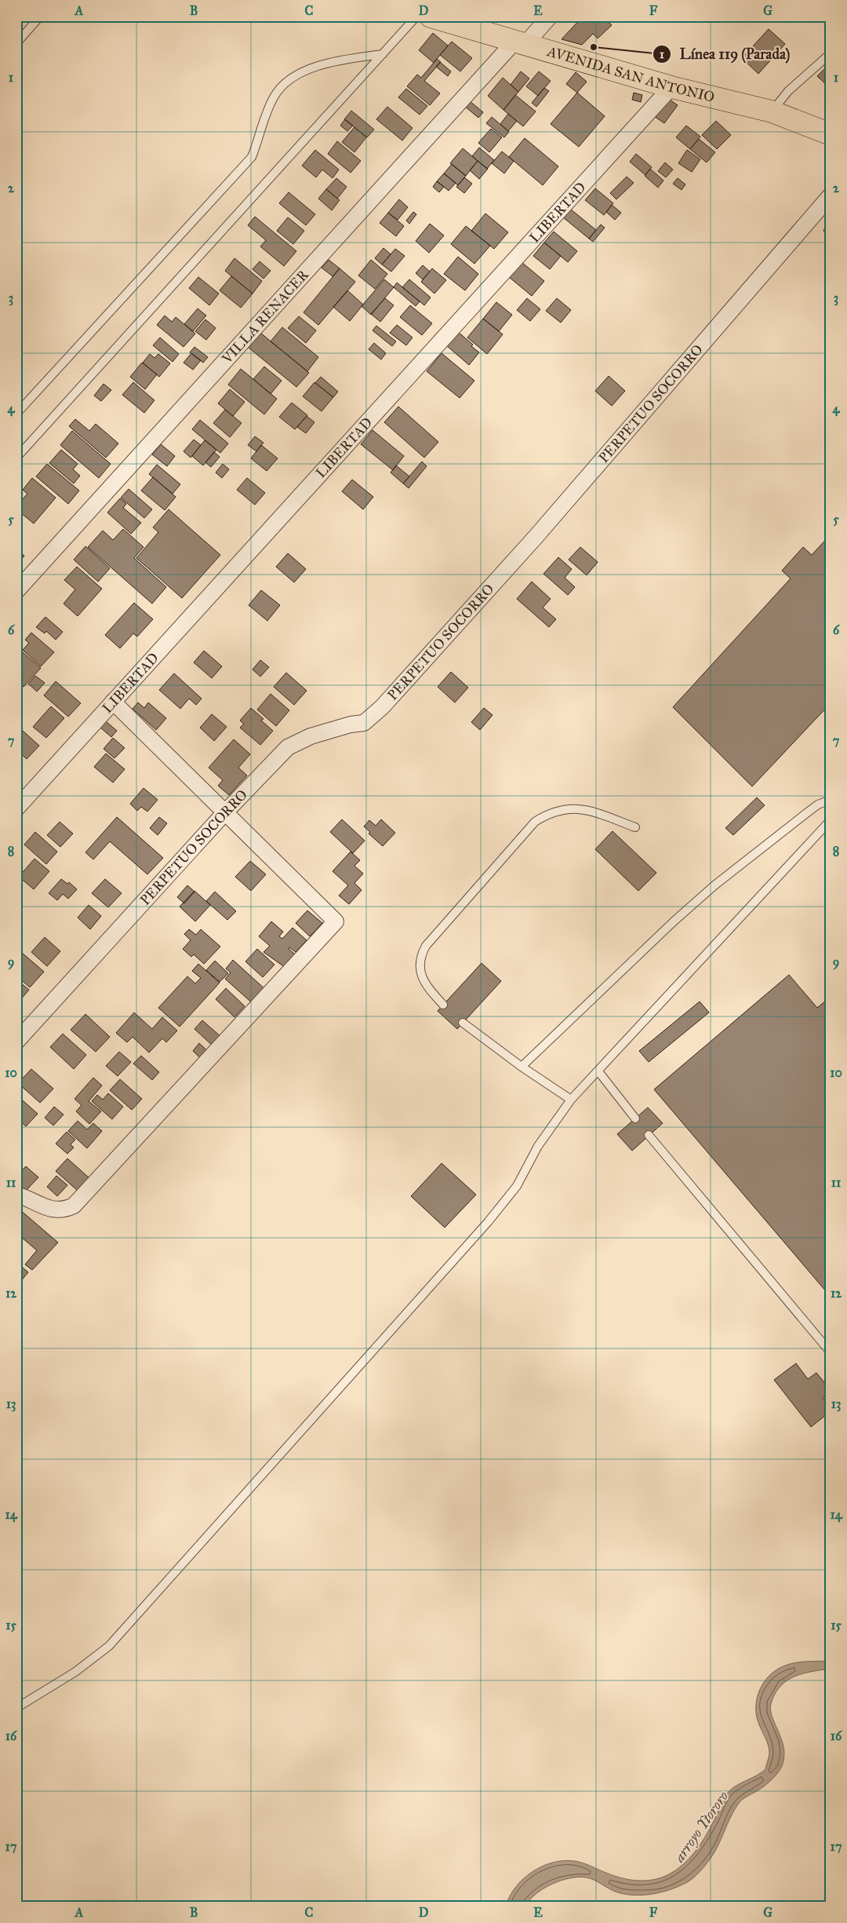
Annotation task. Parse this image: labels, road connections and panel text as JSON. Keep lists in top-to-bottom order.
{
  "streets": {
    "main road": ["AVENIDA SAN ANTONIO"],
    "street": ["LIBERTAD", "VILLA RENACER", "PERPETUO SOCORRO"]
  },
  "crossings": [
    ["AVENIDA SAN ANTONIO", "LIBERTAD"],
    ["AVENIDA SAN ANTONIO", "VILLA RENACER"]
  ],
  "water": ["arroyo Ytororo"],
  "places": ["Línea 119 (Parada)"],
  "grid": {
    "columns": [
      "A",
      "B",
      "C",
      "D",
      "E",
      "F",
      "G"
    ],
    "rows": [
      "1",
      "2",
      "3",
      "4",
      "5",
      "6",
      "7",
      "8",
      "9",
      "10",
      "11",
      "12",
      "13",
      "14",
      "15",
      "16",
      "17"
    ]
  }
}
